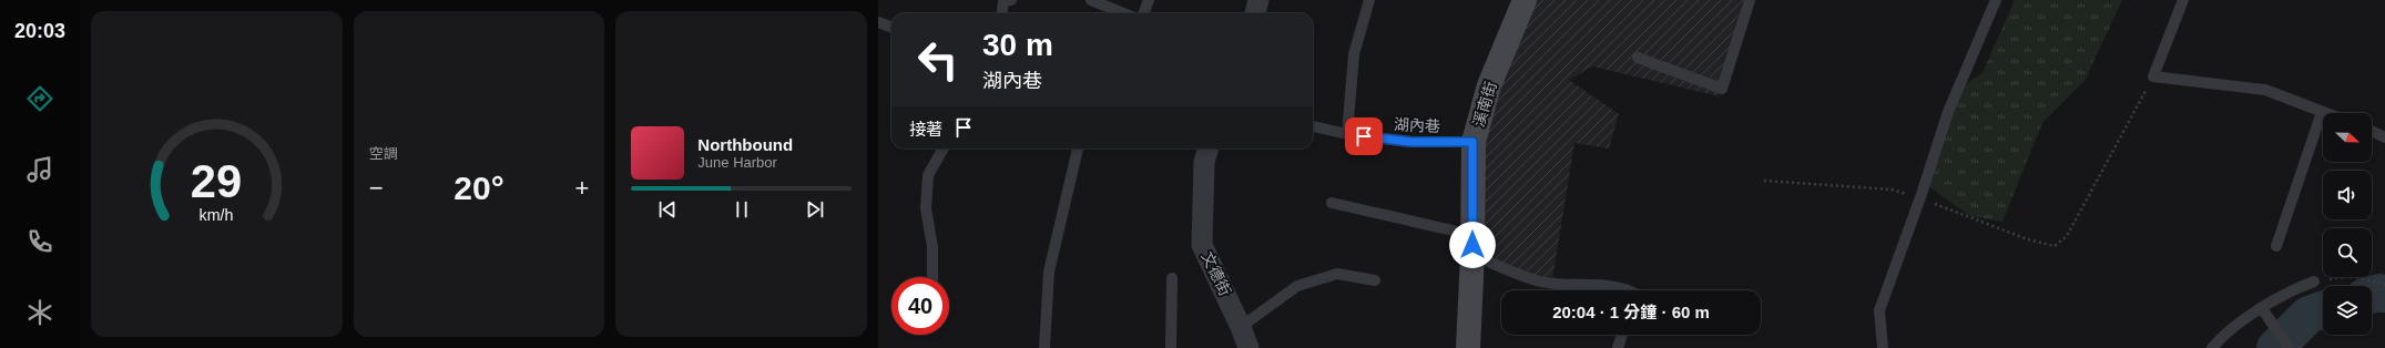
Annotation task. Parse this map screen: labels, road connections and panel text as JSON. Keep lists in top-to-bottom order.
{
  "streets": {
    "street": ["溪南街", "文德街"],
    "lane": ["湖內巷"]
  },
  "crossings": [
    ["溪南街", "湖內巷"]
  ],
  "north": "right",
  "page": {
    "tabs": "20:03",
    "tile": "空調",
    "turn": ["30 m", "湖內巷"],
    "then": "接著",
    "song": ["Northbound", "June Harbor"],
    "heat": ["−", "20°", "+"],
    "limit": "40",
    "trip": "20:04 · 1 分鐘 · 60 m",
    "gauge": ["29", "km/h"]
  }
}
